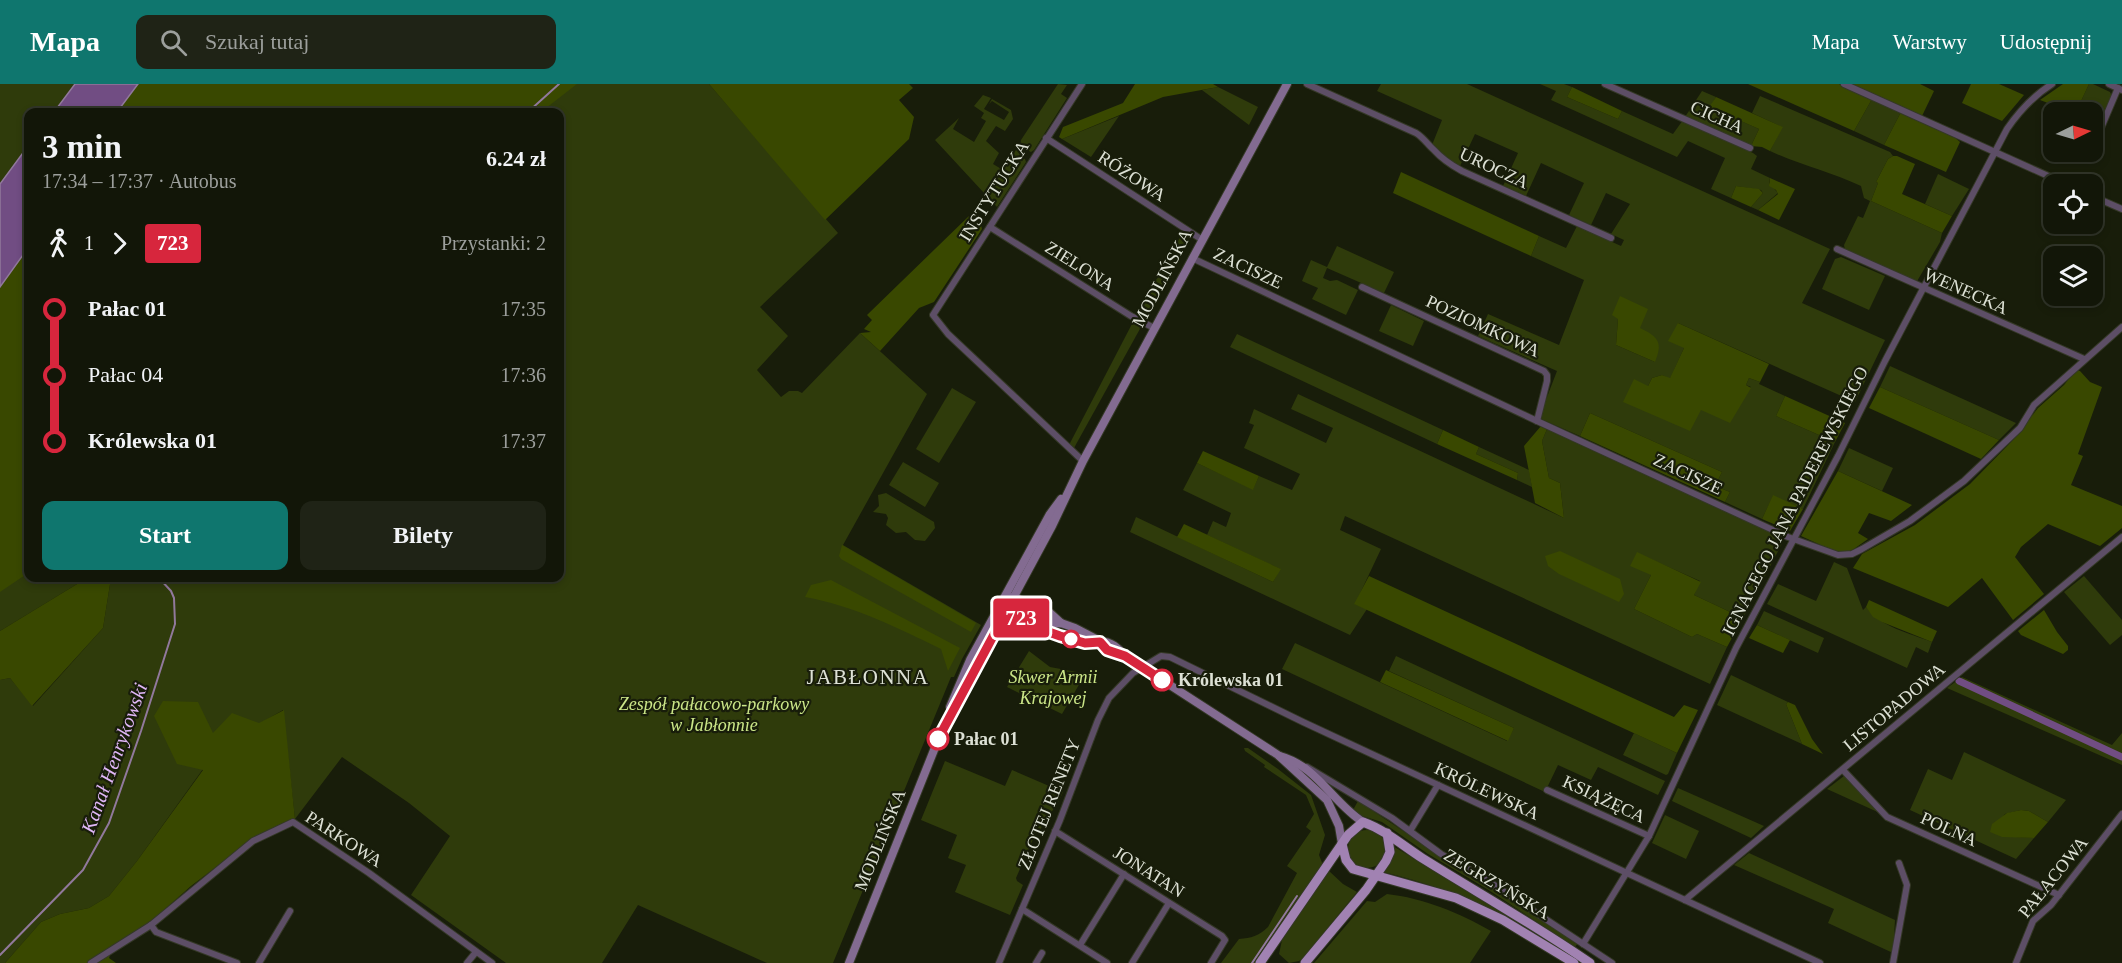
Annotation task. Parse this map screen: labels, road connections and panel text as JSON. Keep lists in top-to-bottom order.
{
  "streets": {
    "main road": ["MODLIŃSKA", "ZEGRZYŃSKA"],
    "street": [
      "CICHA",
      "UROCZA",
      "RÓŻOWA",
      "INSTYTUCKA",
      "ZIELONA",
      "ZACISZE",
      "WENECKA",
      "POZIOMKOWA",
      "IGNACEGO JANA PADEREWSKIEGO",
      "LISTOPADOWA",
      "KRÓLEWSKA",
      "KSIĄŻĘCA",
      "ZŁOTEJ RENETY",
      "POLNA",
      "PARKOWA",
      "JONATAN",
      "PAŁACOWA"
    ]
  },
  "crossings": [
    ["RÓŻOWA", "INSTYTUCKA"],
    ["RÓŻOWA", "MODLIŃSKA"],
    ["INSTYTUCKA", "ZIELONA"],
    ["INSTYTUCKA", "MODLIŃSKA"],
    ["ZIELONA", "MODLIŃSKA"],
    ["ZACISZE", "MODLIŃSKA"],
    ["ZACISZE", "WENECKA"],
    ["ZACISZE", "POZIOMKOWA"],
    ["ZACISZE", "IGNACEGO JANA PADEREWSKIEGO"],
    ["WENECKA", "IGNACEGO JANA PADEREWSKIEGO"],
    ["IGNACEGO JANA PADEREWSKIEGO", "KRÓLEWSKA"],
    ["IGNACEGO JANA PADEREWSKIEGO", "KSIĄŻĘCA"],
    ["LISTOPADOWA", "KRÓLEWSKA"],
    ["LISTOPADOWA", "POLNA"],
    ["KRÓLEWSKA", "ZŁOTEJ RENETY"],
    ["ZŁOTEJ RENETY", "JONATAN"],
    ["POLNA", "PAŁACOWA"]
  ],
  "districts": ["JABŁONNA"],
  "water": ["Kanał Henrykowski"],
  "parks": ["Skwer Armii Krajowej", "Zespół pałacowo-parkowy w Jabłonnie"],
  "places": ["Królewska 01", "Pałac 01"],
  "lines": ["bus line 723"],
  "north": "right",
  "page": {
    "header": "Mapa",
    "search": "Szukaj tutaj",
    "nav": ["Mapa", "Warstwy", "Udostępnij"],
    "on_map": "723",
    "heading": ["3 min", "17:34 – 17:37 · Autobus", "6.24 zł"],
    "legs": ["1", "723", "Przystanki: 2"],
    "list": [
      {
        "name": "Pałac 01",
        "value": "17:35"
      },
      {
        "name": "Pałac 04",
        "value": "17:36"
      },
      {
        "name": "Królewska 01",
        "value": "17:37"
      }
    ],
    "buttons": ["Start", "Bilety"]
  }
}
